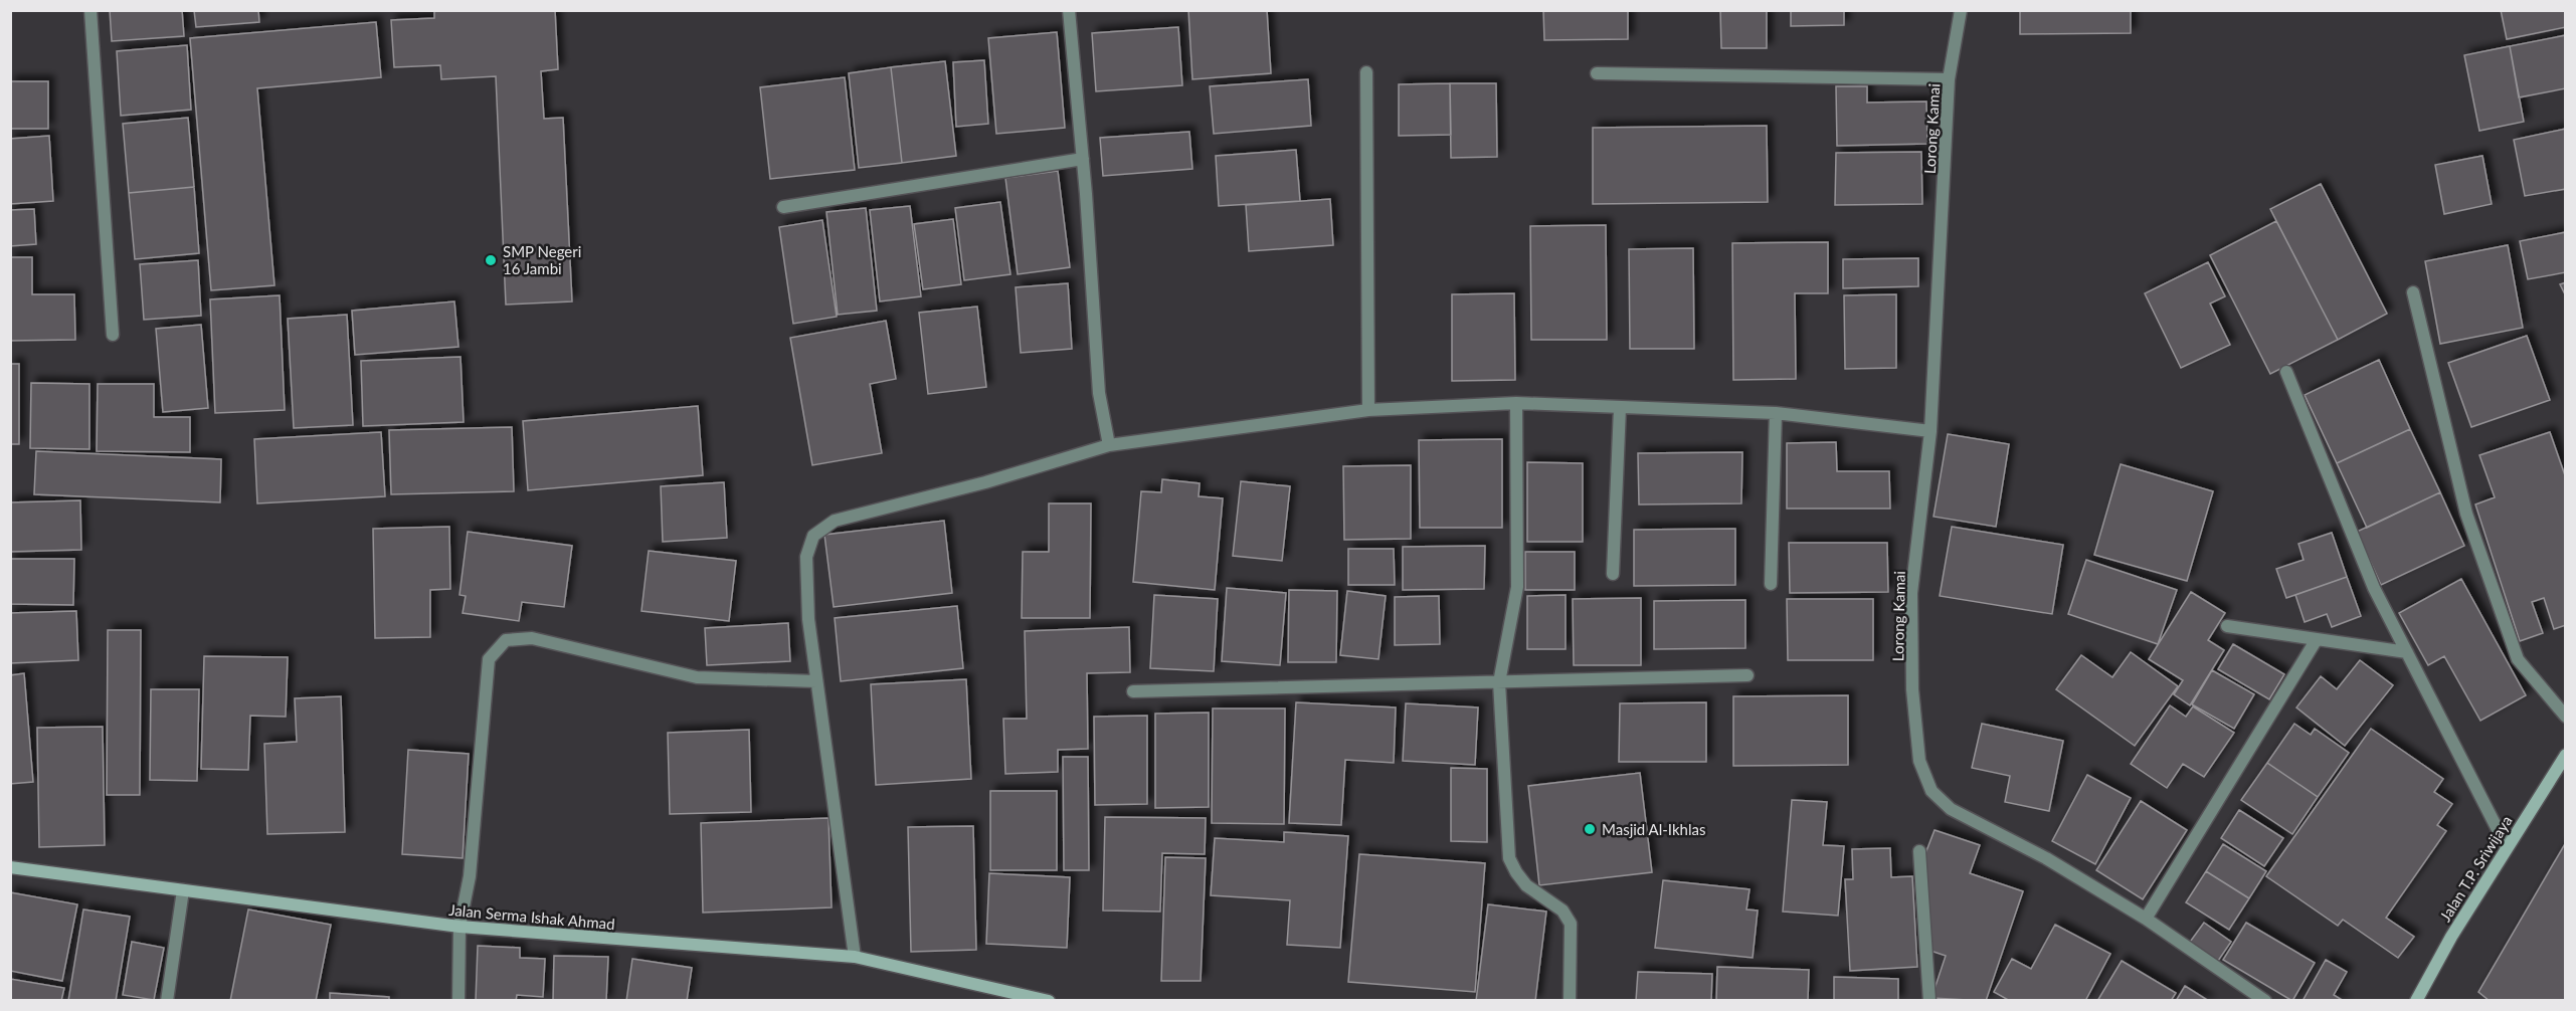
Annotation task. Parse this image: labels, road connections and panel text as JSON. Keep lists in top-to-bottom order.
{
  "streets": {
    "street": ["Lorong Kamai", "Jalan T.P. Sriwijaya", "Jalan Serma Ishak Ahmad"]
  },
  "places": ["SMP Negeri 16 Jambi", "Masjid Al-Ikhlas"]
}
